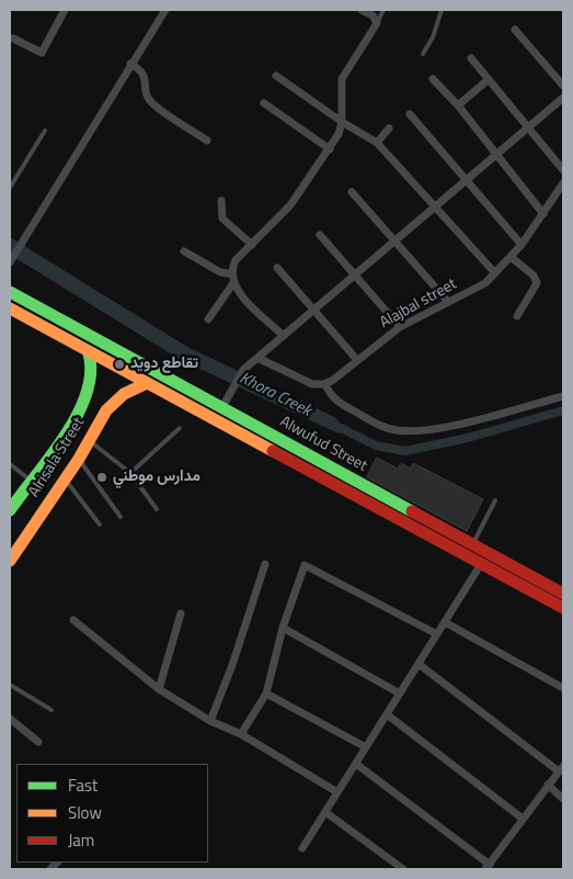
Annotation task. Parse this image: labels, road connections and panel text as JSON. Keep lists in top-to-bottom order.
{
  "streets": {
    "main road": ["Alwufud Street", "Alrisala Street"],
    "street": ["Alajbal street"]
  },
  "crossings": [
    ["Alwufud Street", "Alrisala Street"]
  ],
  "water": ["Khora Creek"],
  "places": ["تقاطع دويد", "مدارس موطني"],
  "legend": ["Fast", "Slow", "Jam"]
}
